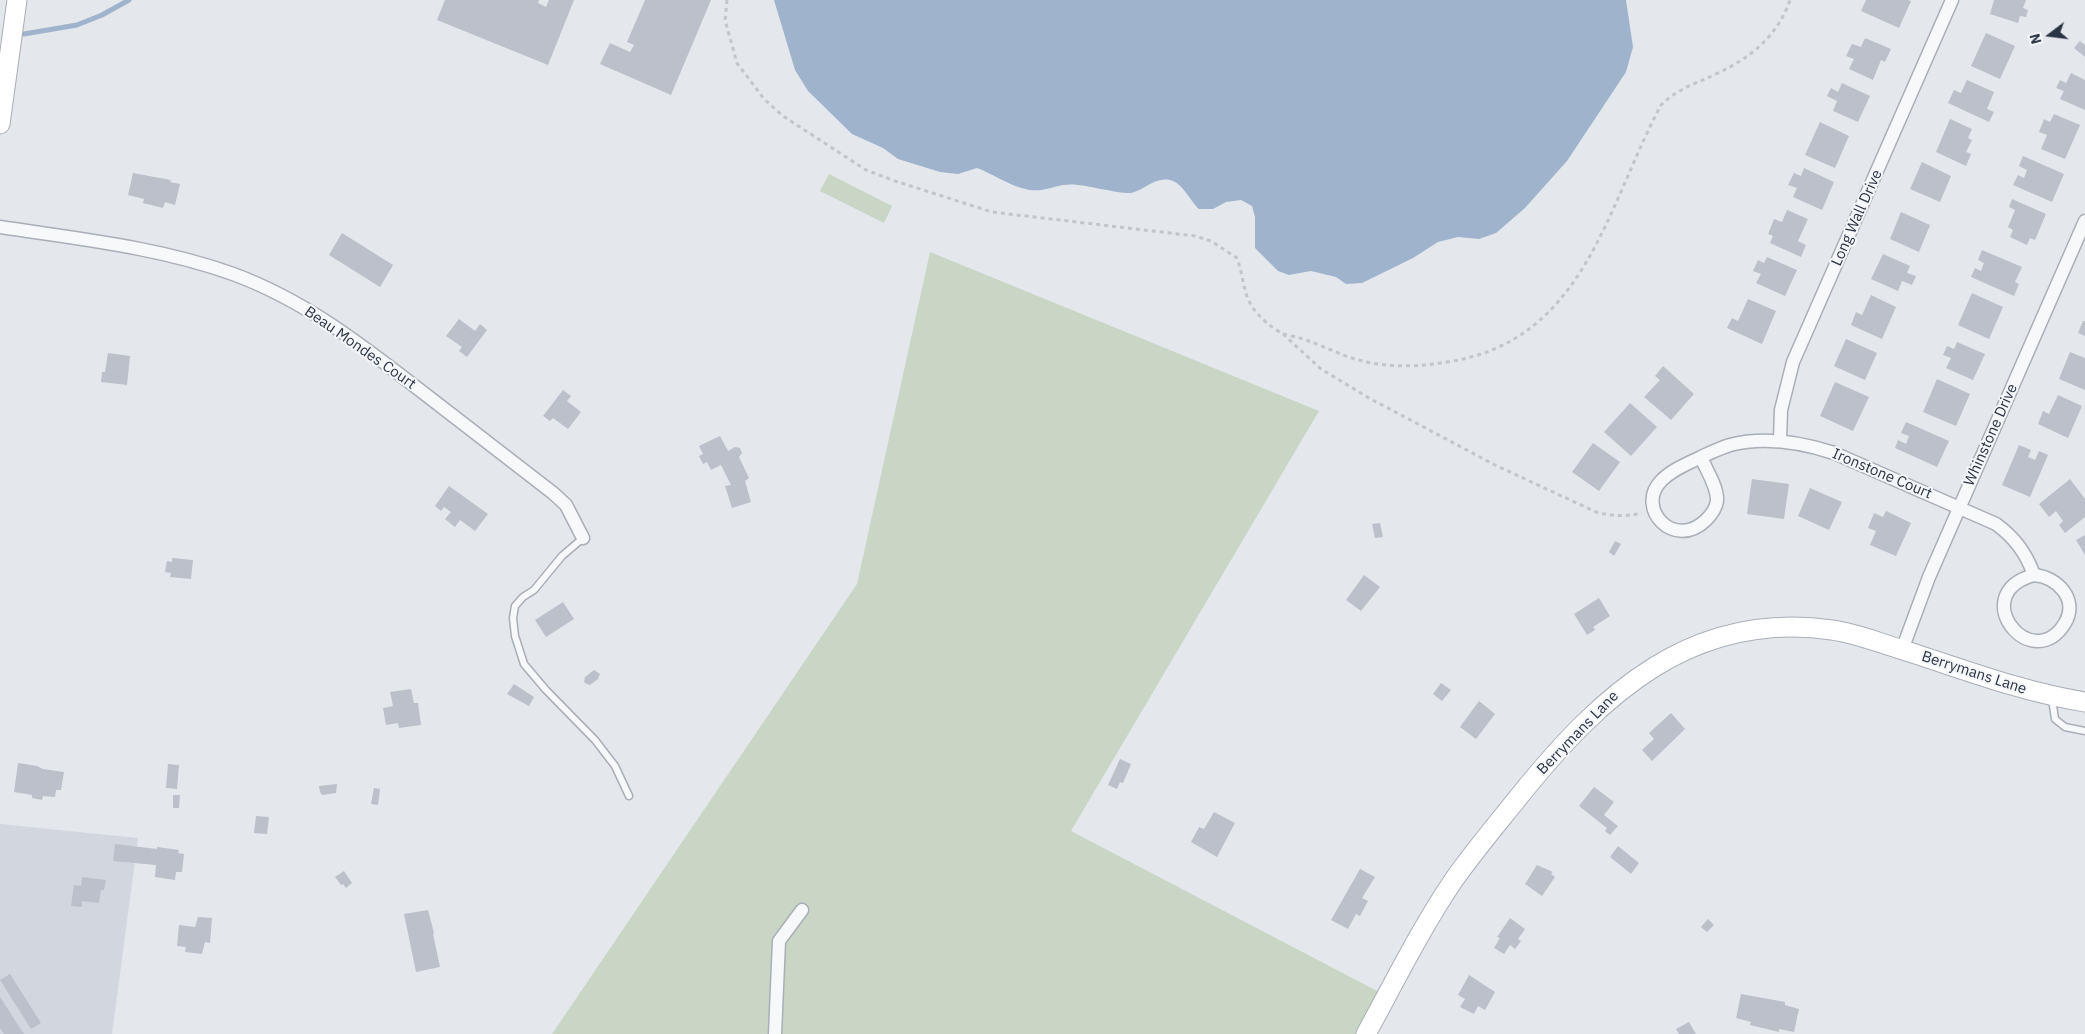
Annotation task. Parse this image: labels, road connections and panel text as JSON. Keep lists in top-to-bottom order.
{
  "streets": {
    "street": [
      "Long Wall Drive",
      "Beau Mondes Court",
      "Whinstone Drive",
      "Ironstone Court",
      "Berrymans Lane"
    ]
  },
  "crossings": [
    ["Long Wall Drive", "Ironstone Court"],
    ["Whinstone Drive", "Ironstone Court"],
    ["Whinstone Drive", "Berrymans Lane"]
  ],
  "north": "left"
}
